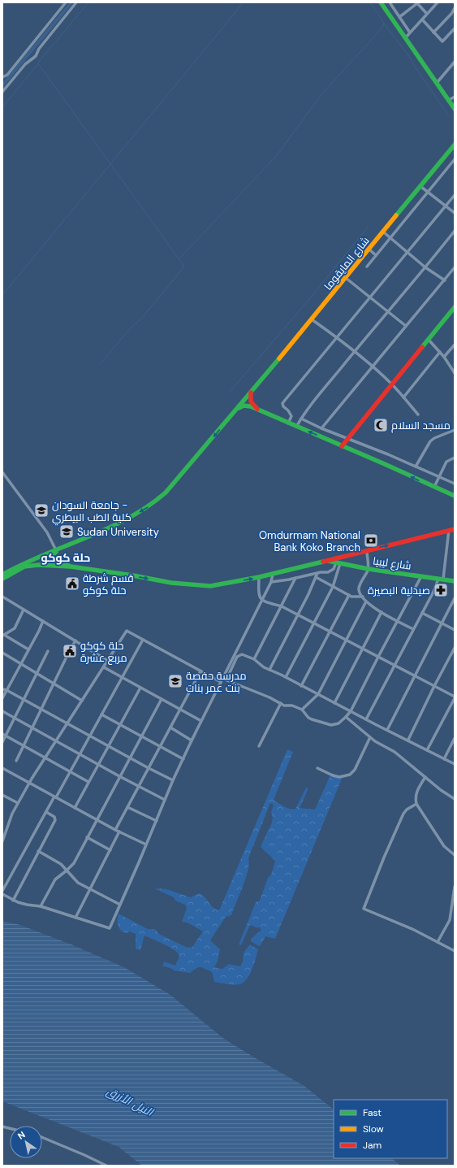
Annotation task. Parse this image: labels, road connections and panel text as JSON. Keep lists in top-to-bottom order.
{
  "streets": {
    "main road": ["شارع المايقوما", "شارع ليبيا"]
  },
  "one_way": ["شارع المايقوما"],
  "districts": ["حلة كوكو"],
  "water": ["النيل الأزرق"],
  "places": {
    "mosque": ["مسجد السلام"],
    "school or university": ["جامعة السودان - كلية الطب البيطري", "Sudan University", "مدرسة حفصة بنت عمر بنات"],
    "bank": ["Omdurmam National Bank Koko Branch"],
    "public building": ["قسم شرطة حلة كوكو", "حلة كوكو مربع عشرة"],
    "pharmacy": ["صيدلية البصيرة"]
  },
  "legend": ["Fast", "Slow", "Jam"],
  "north": "top left"
}
